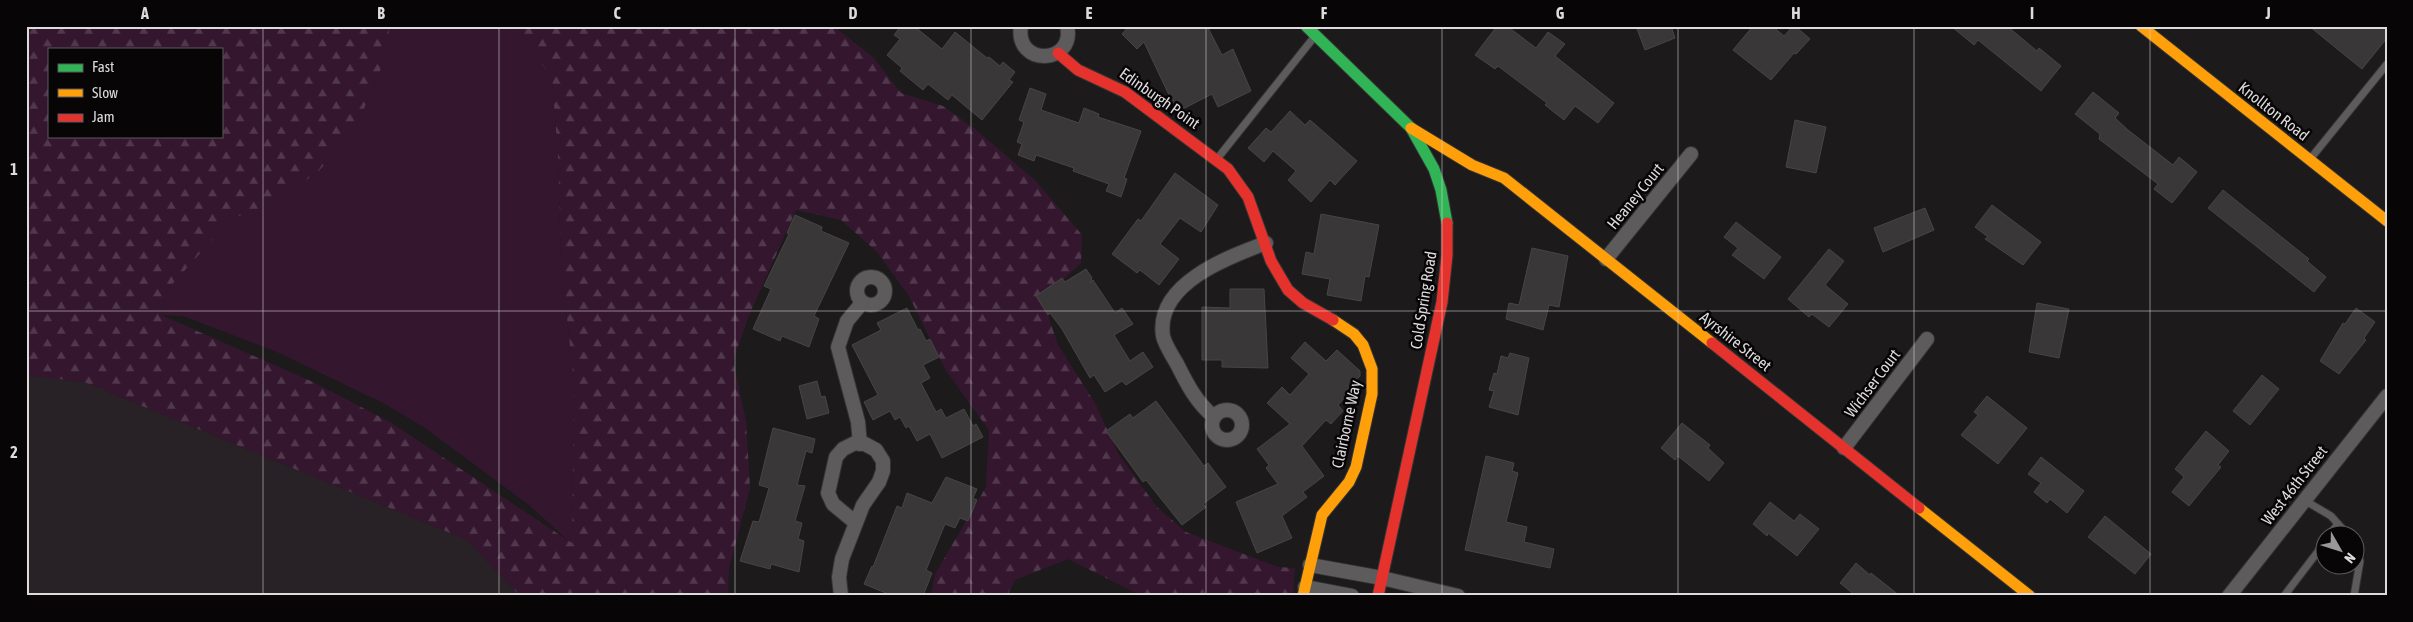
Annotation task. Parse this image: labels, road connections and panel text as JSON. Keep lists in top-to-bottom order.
{
  "streets": {
    "street": [
      "Edinburgh Point",
      "Knollton Road",
      "Heaney Court",
      "Cold Spring Road",
      "Ayrshire Street",
      "Wichser Court",
      "Clairborne Way",
      "West 46th Street"
    ]
  },
  "crossings": [
    ["Edinburgh Point", "Clairborne Way"],
    ["Heaney Court", "Ayrshire Street"],
    ["Cold Spring Road", "Ayrshire Street"],
    ["Ayrshire Street", "Wichser Court"]
  ],
  "legend": ["Fast", "Slow", "Jam"],
  "north": "bottom right",
  "grid": {
    "columns": [
      "A",
      "B",
      "C",
      "D",
      "E",
      "F",
      "G",
      "H",
      "I",
      "J"
    ],
    "rows": ["1", "2"]
  }
}
